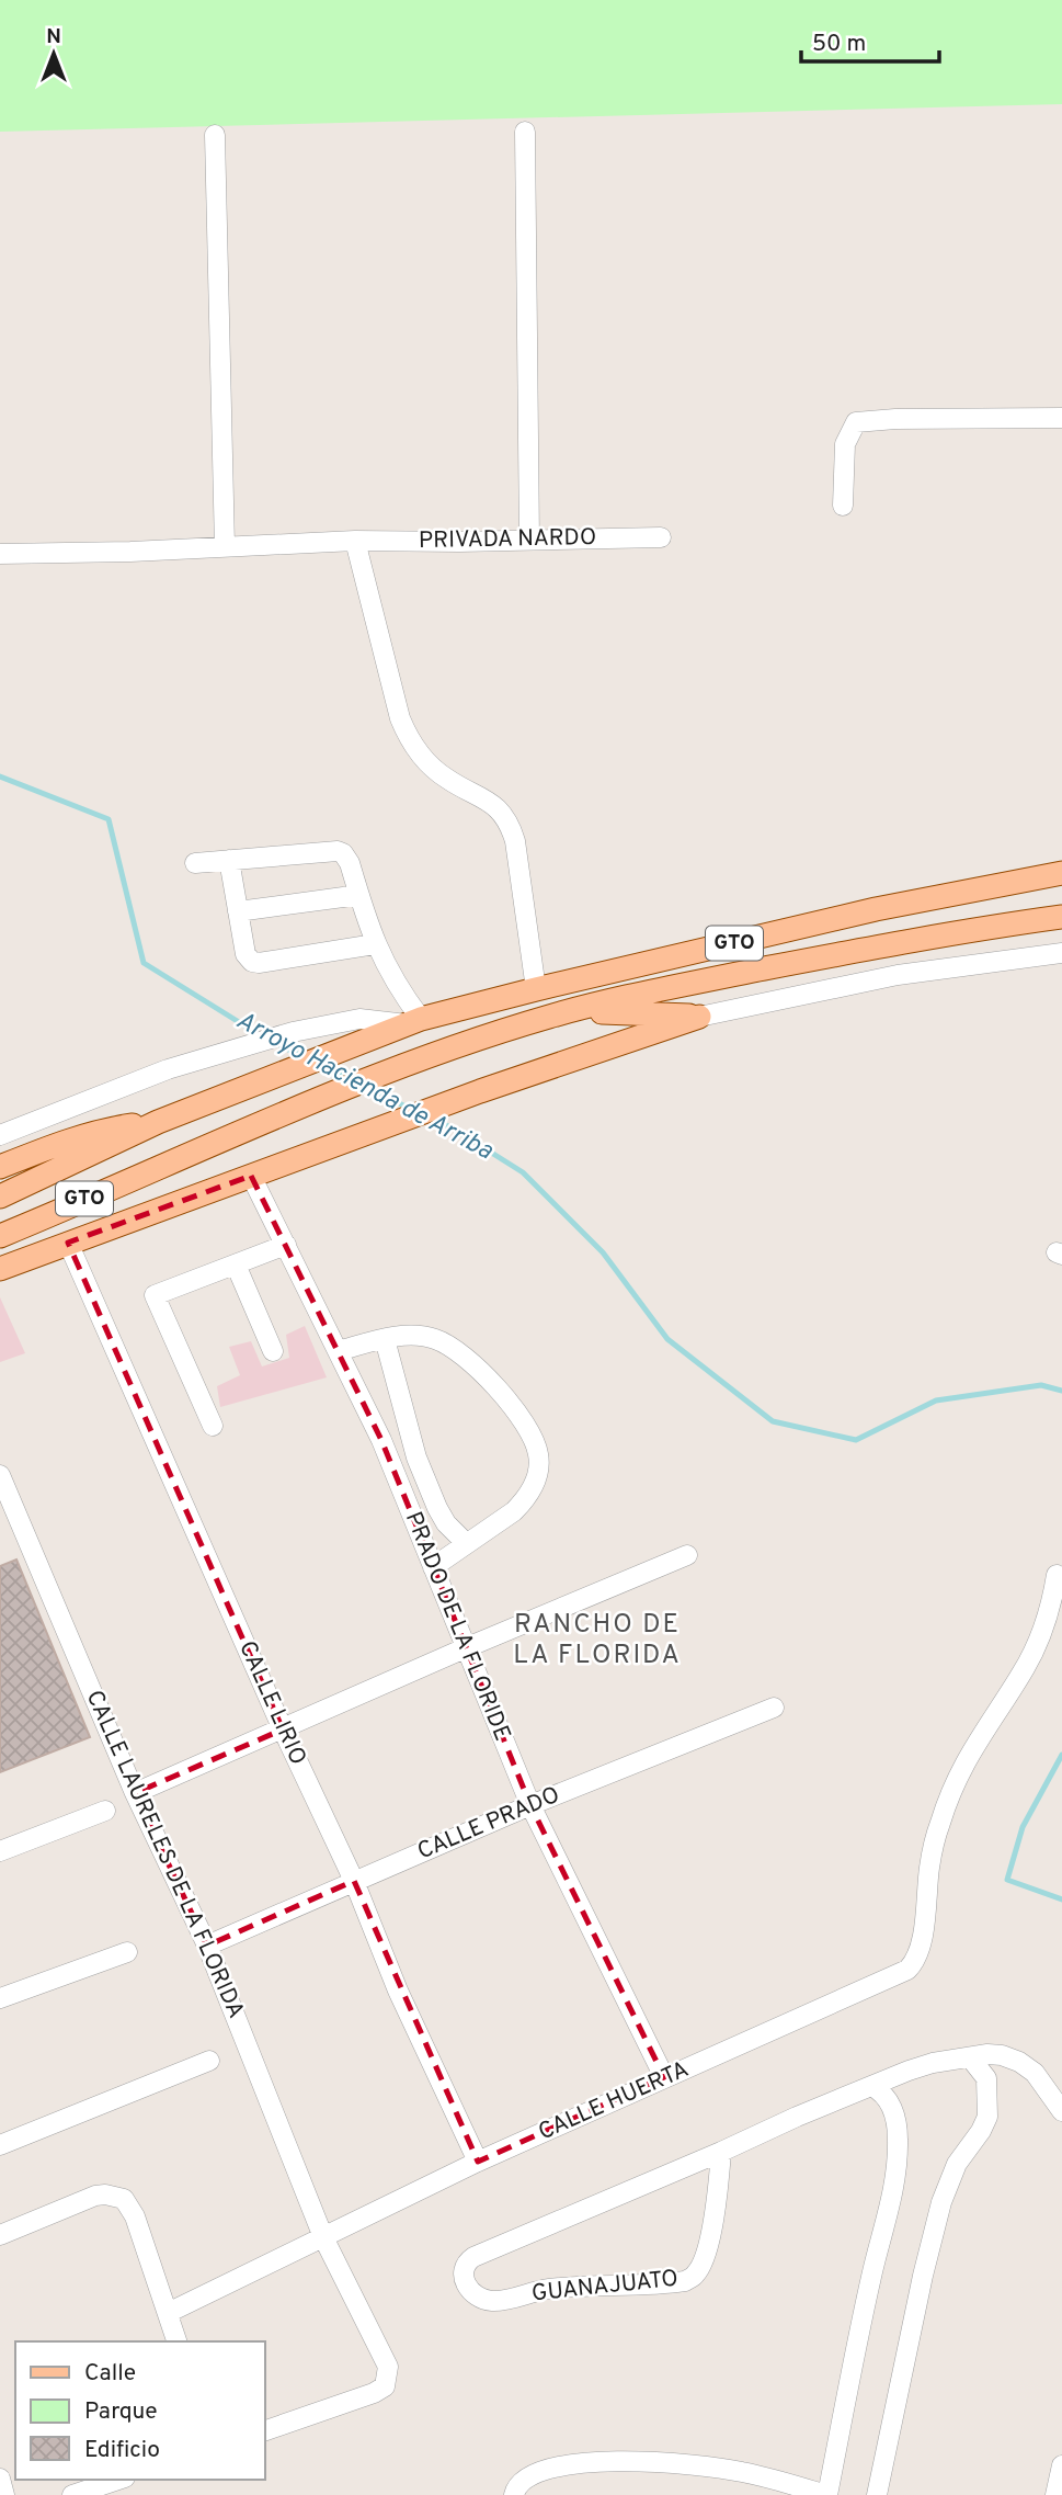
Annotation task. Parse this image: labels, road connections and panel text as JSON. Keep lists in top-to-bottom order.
{
  "streets": {
    "main road": ["GTO"],
    "street": [
      "PRIVADA NARDO",
      "PRADO DE LA FLORIDE",
      "CALLE LIRIO",
      "CALLE PRADO",
      "CALLE LAURELES DE LA FLORIDA",
      "CALLE HUERTA",
      "GUANAJUATO"
    ]
  },
  "crossings": [
    ["PRADO DE LA FLORIDE", "CALLE PRADO"],
    ["PRADO DE LA FLORIDE", "CALLE HUERTA"],
    ["CALLE LIRIO", "CALLE PRADO"],
    ["CALLE LIRIO", "CALLE HUERTA"],
    ["CALLE PRADO", "CALLE LAURELES DE LA FLORIDA"],
    ["CALLE LAURELES DE LA FLORIDA", "CALLE HUERTA"]
  ],
  "districts": ["RANCHO DE LA FLORIDA"],
  "water": ["Arroyo Hacienda de Arriba"],
  "legend": ["Calle", "Parque", "Edificio"],
  "scale_bar": "50 m",
  "north": "top"
}
